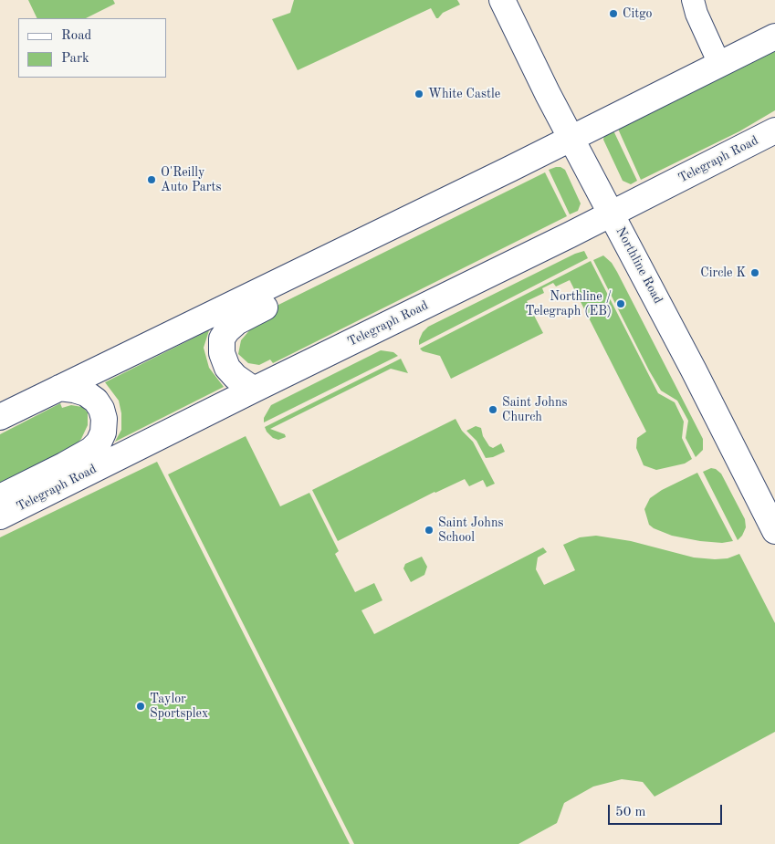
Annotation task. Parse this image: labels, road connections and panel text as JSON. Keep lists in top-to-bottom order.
{
  "streets": {
    "main road": ["Telegraph Road", "Northline Road"]
  },
  "crossings": [
    ["Telegraph Road", "Northline Road"]
  ],
  "places": [
    "Citgo",
    "White Castle",
    "O'Reilly Auto Parts",
    "Circle K",
    "Northline / Telegraph (EB)",
    "Saint Johns Church",
    "Saint Johns School",
    "Taylor Sportsplex"
  ],
  "legend": ["Road", "Park"],
  "scale_bar": "50 m"
}
